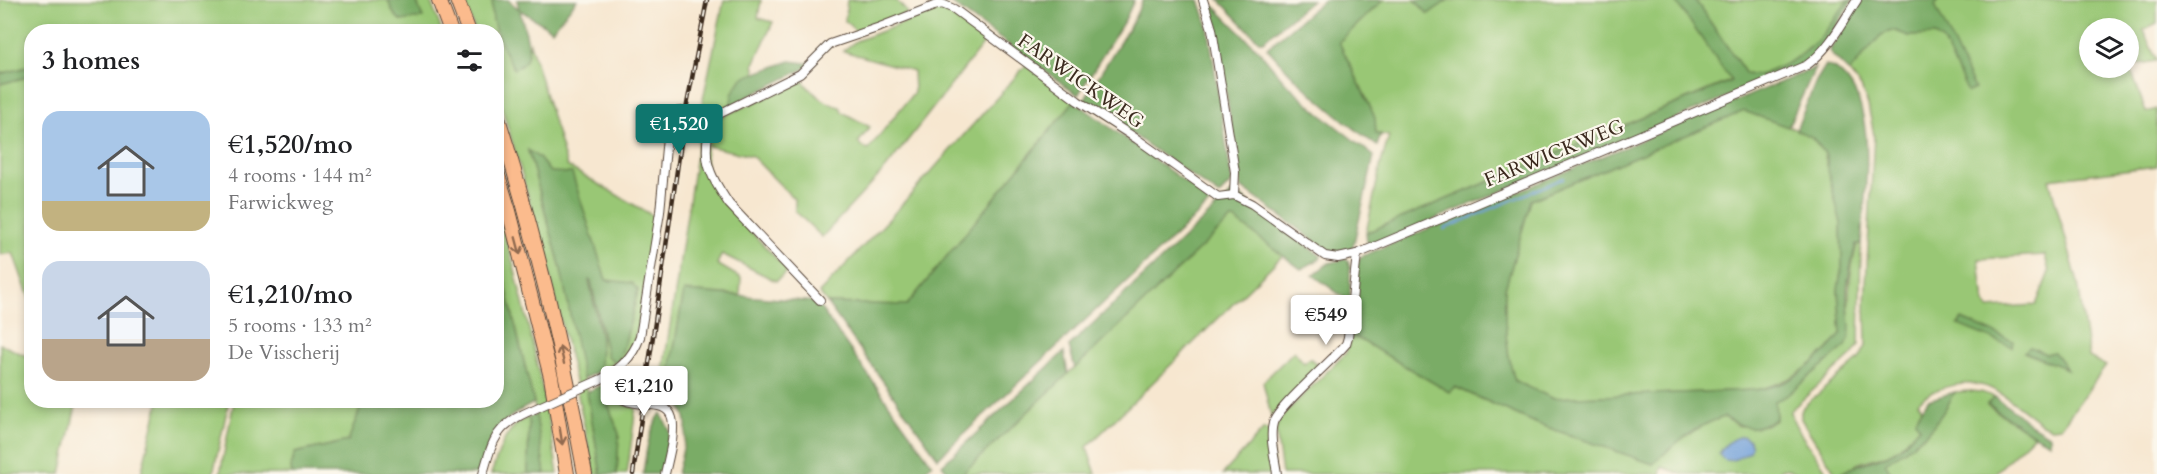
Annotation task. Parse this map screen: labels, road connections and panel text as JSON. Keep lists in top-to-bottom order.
{
  "streets": {
    "street": ["FARWICKWEG"]
  },
  "page": {
    "heading": "3 homes",
    "list": [
      {
        "name": "€1,520/mo",
        "note": "4 rooms · 144 m² · Farwickweg"
      },
      {
        "name": "€1,210/mo",
        "note": "5 rooms · 133 m² · De Visscherij"
      }
    ],
    "price": ["€1,520", "€549", "€1,210"]
  }
}
